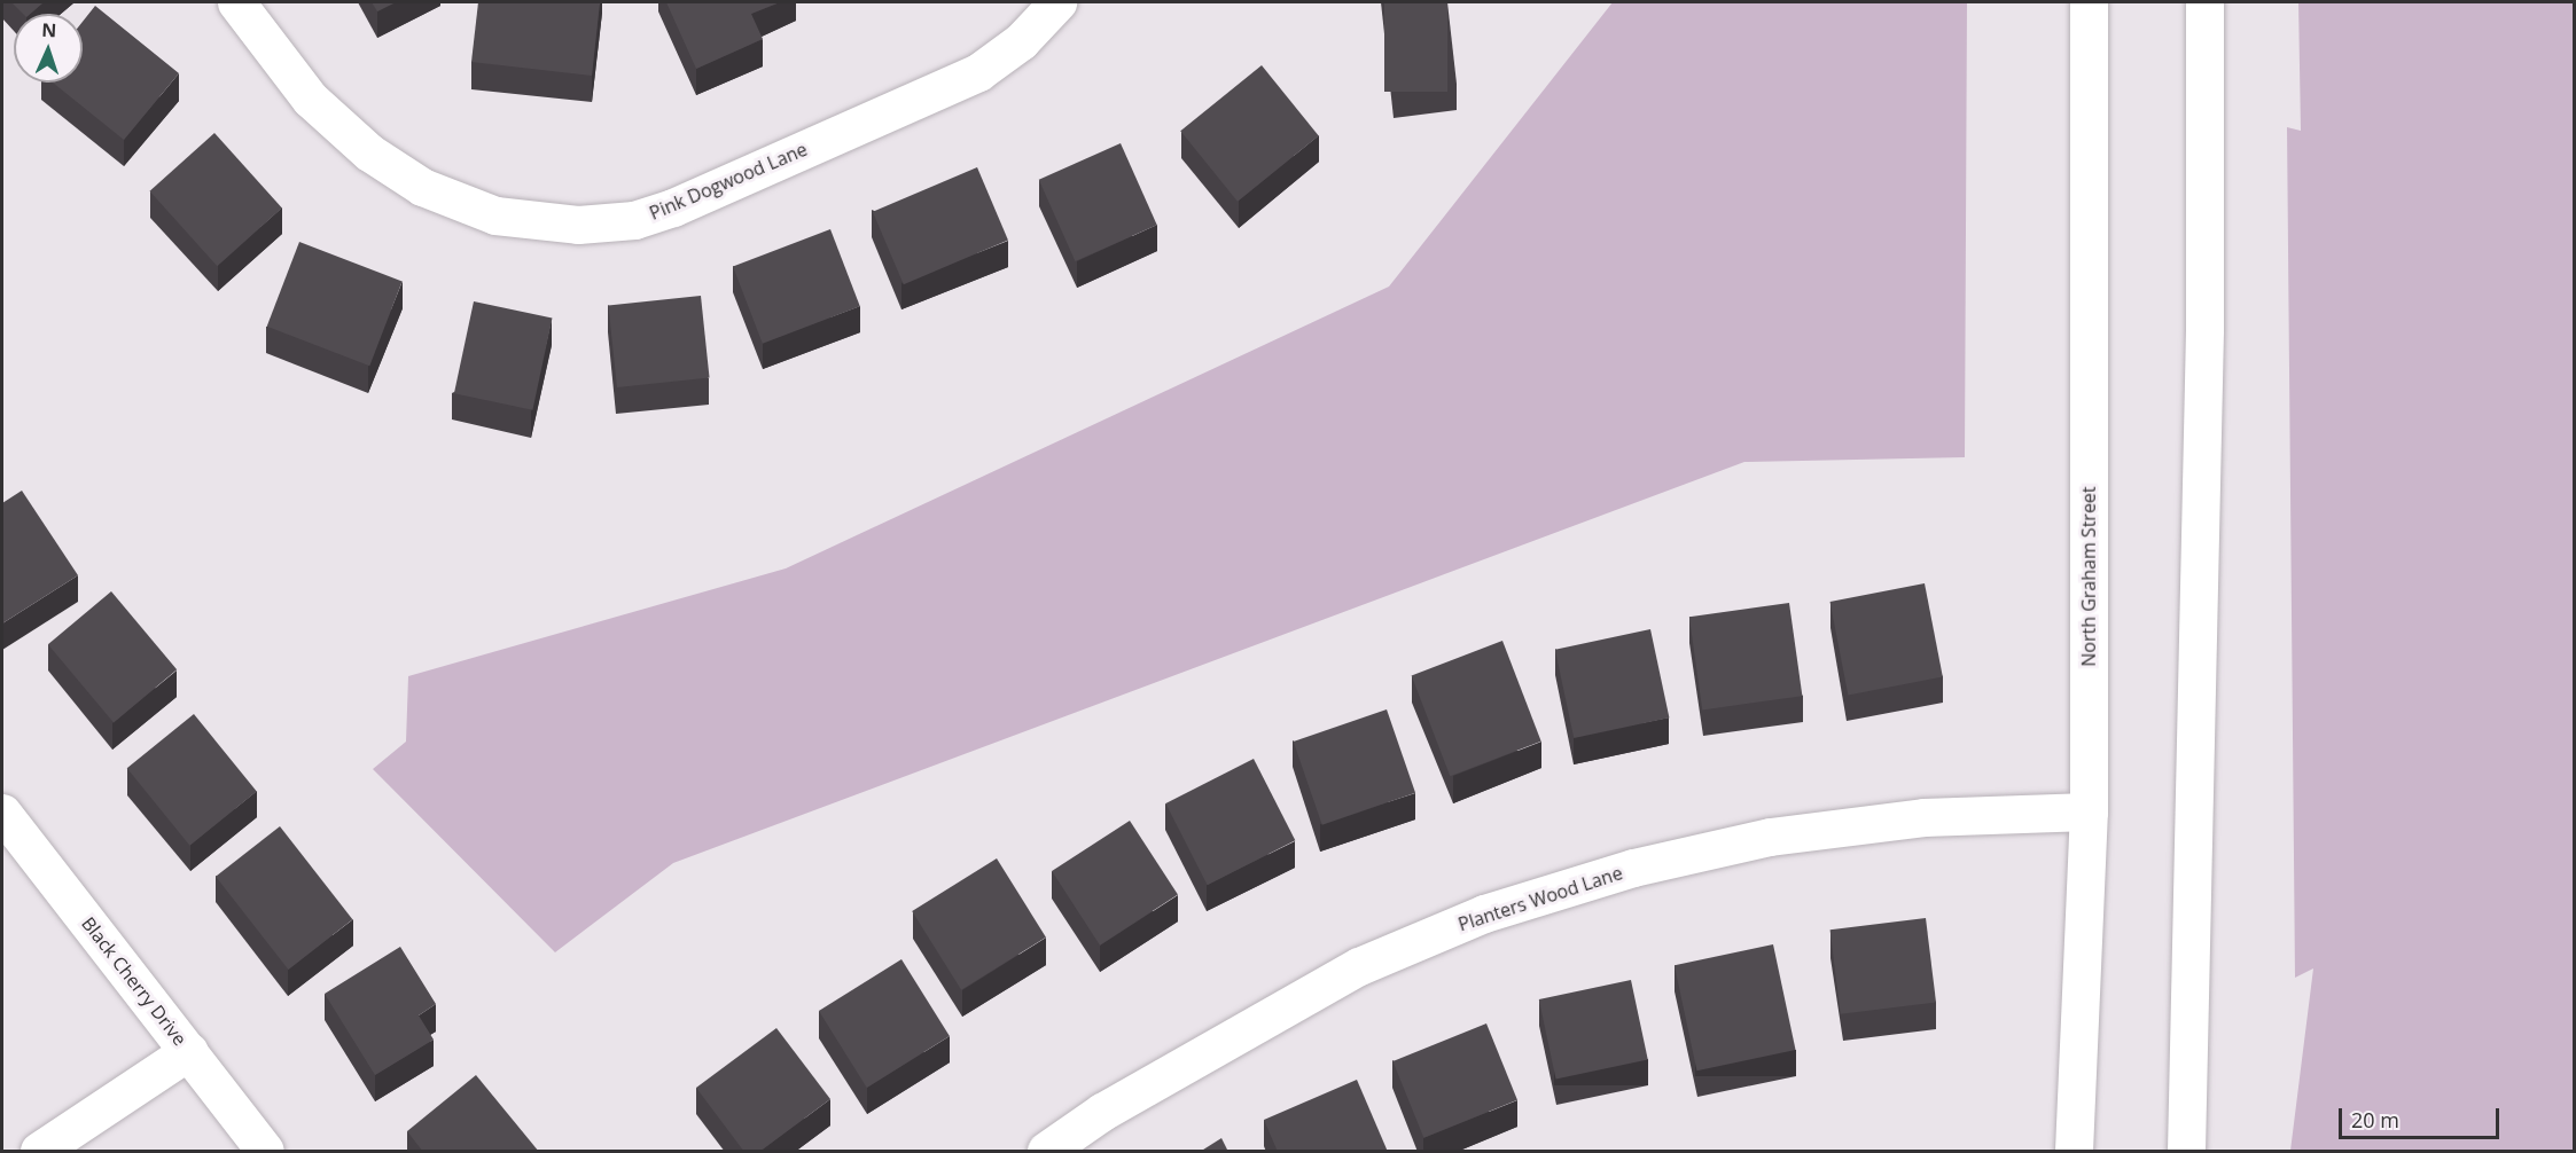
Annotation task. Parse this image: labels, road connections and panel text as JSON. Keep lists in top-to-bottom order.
{
  "streets": {
    "street": [
      "Pink Dogwood Lane",
      "North Graham Street",
      "Planters Wood Lane",
      "Black Cherry Drive"
    ]
  },
  "crossings": [
    ["North Graham Street", "Planters Wood Lane"]
  ],
  "scale_bar": "20 m",
  "north": "top"
}
